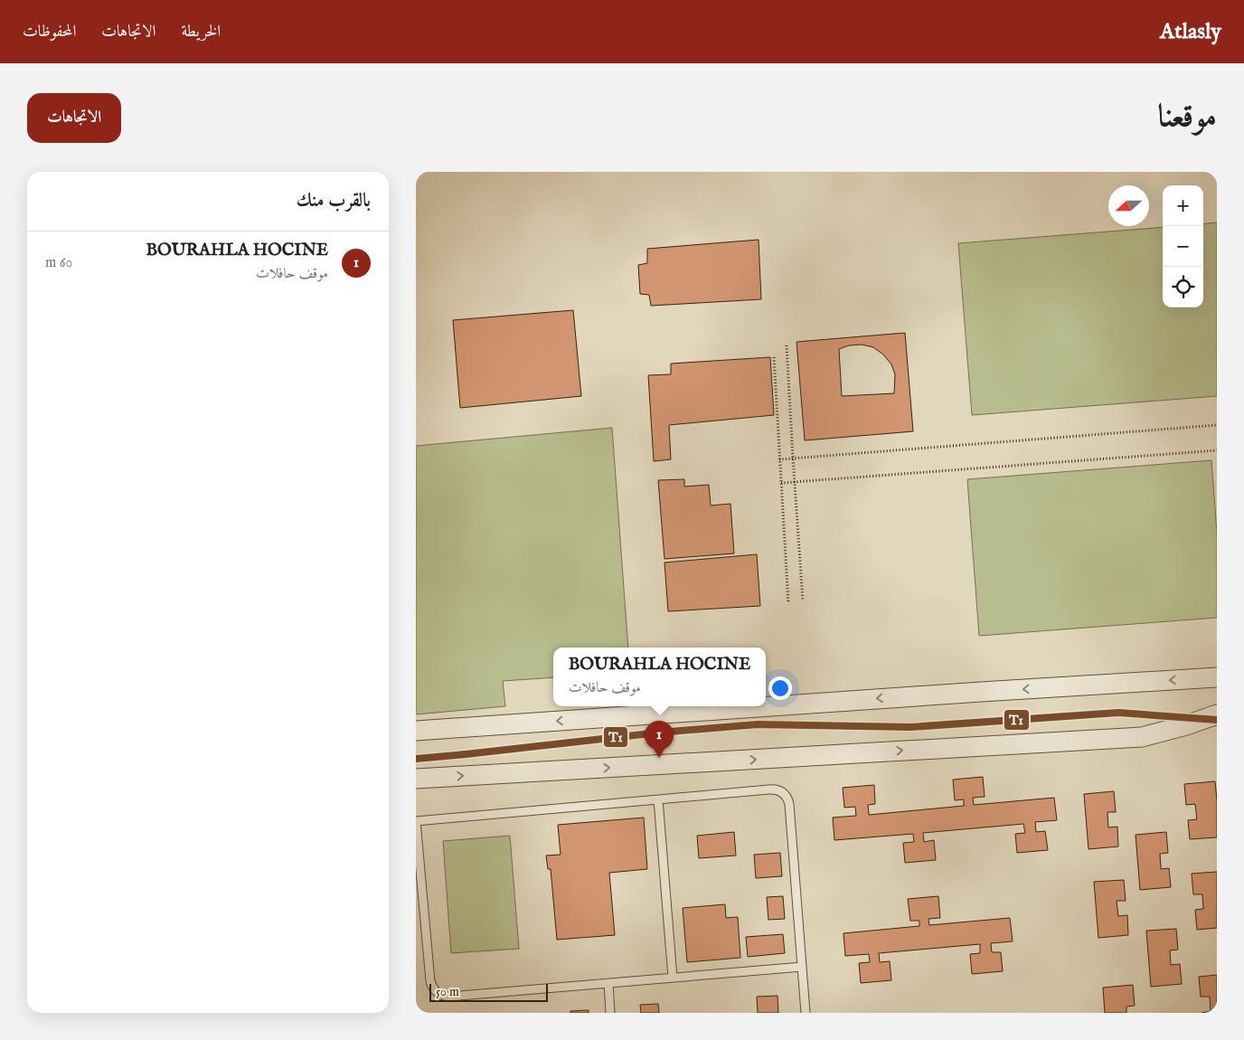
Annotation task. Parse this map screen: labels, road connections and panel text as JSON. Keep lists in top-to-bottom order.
{
  "lines": ["transit line T1"],
  "scale_bar": "50 m",
  "north": "left",
  "page": {
    "header": "Atlasly",
    "nav": ["الخريطة", "الاتجاهات", "المحفوظات"],
    "title": "موقعنا",
    "buttons": "الاتجاهات",
    "heading": "بالقرب منك",
    "map_buttons": ["+", "−"],
    "list": [
      {
        "mark": "1",
        "name": "BOURAHLA HOCINE",
        "note": "موقف حافلات",
        "value": "60 m"
      }
    ],
    "popup": ["BOURAHLA HOCINE", "موقف حافلات"],
    "pins": "1",
    "scale": "50 m"
  }
}
